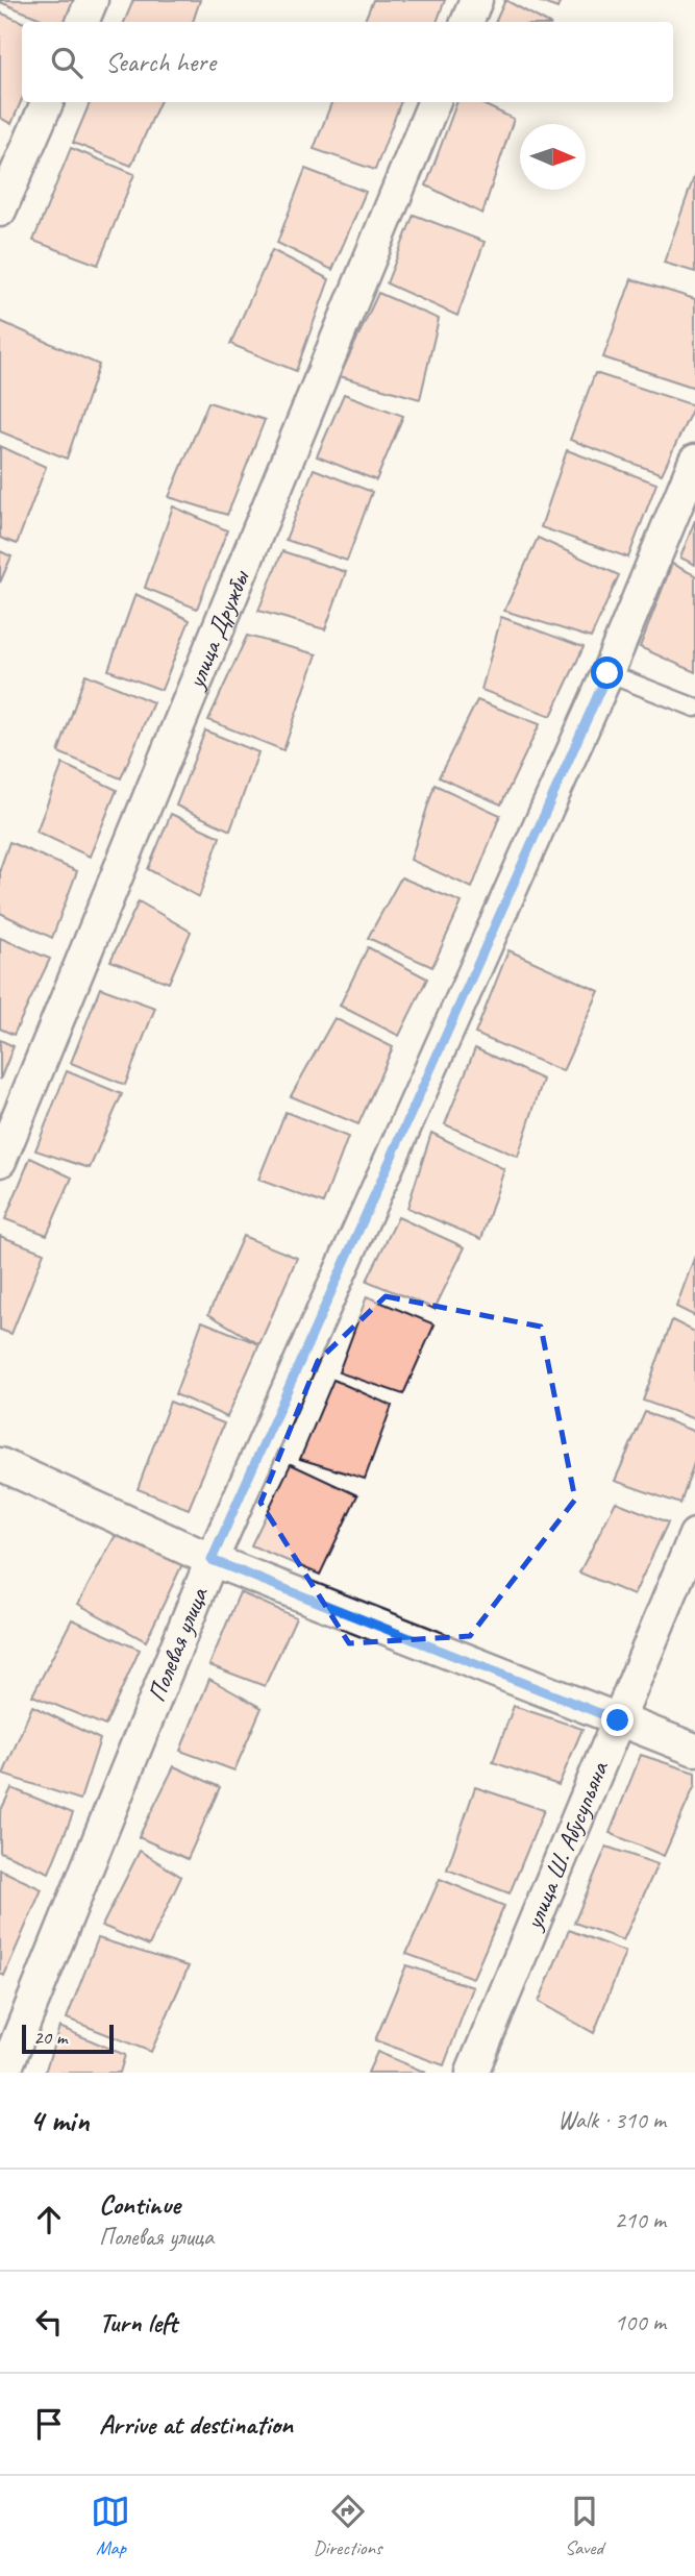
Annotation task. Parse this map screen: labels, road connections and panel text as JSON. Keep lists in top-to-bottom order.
{
  "streets": {
    "street": ["улица Дружбы", "Полевая улица", "улица Ш. Абусупьяна"]
  },
  "scale_bar": "20 m",
  "north": "right",
  "page": {
    "search": "Search here",
    "scale": "20 m",
    "heading": ["4 min", "Walk · 310 m"],
    "list": [
      ["Continue", "Полевая улица", "210 m"],
      ["Turn left", "100 m"],
      "Arrive at destination"
    ],
    "nav": ["Map", "Directions", "Saved"]
  }
}
